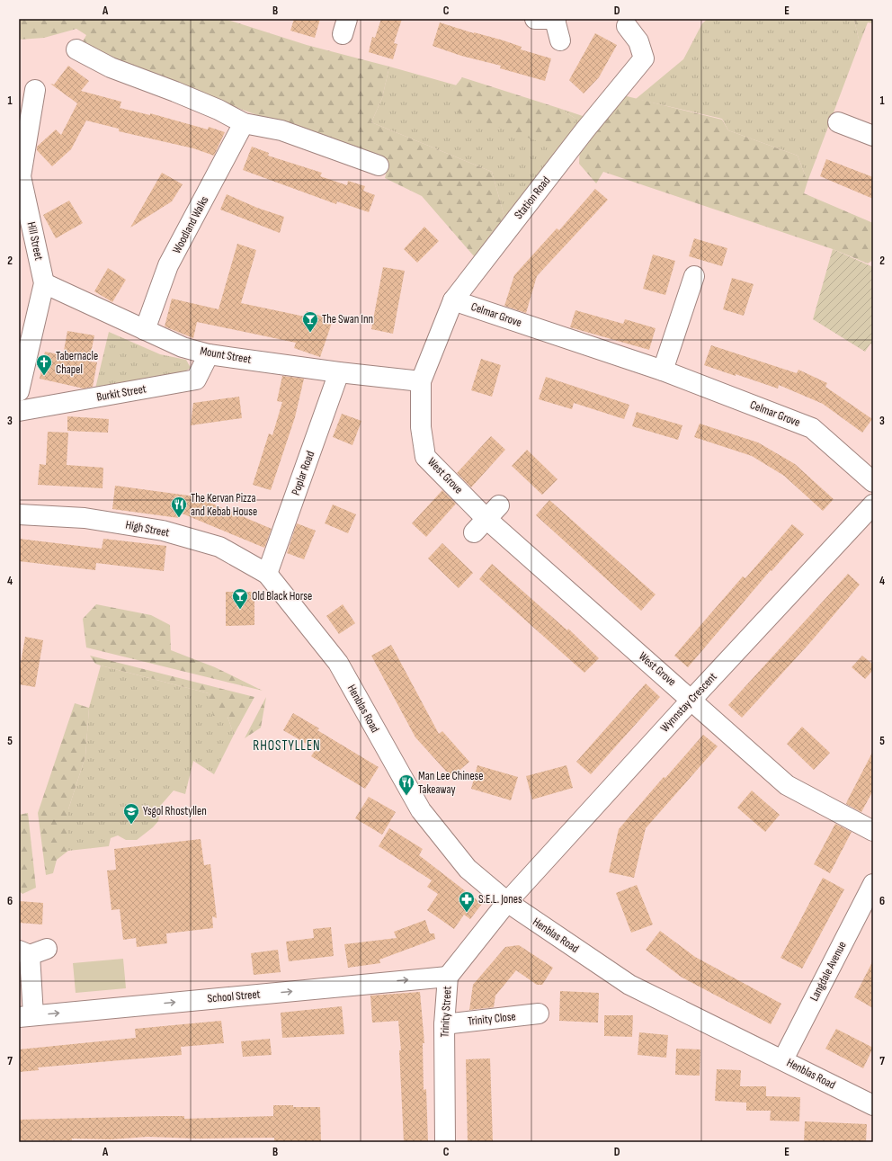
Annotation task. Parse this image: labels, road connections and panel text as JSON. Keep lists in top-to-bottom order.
{
  "streets": {
    "street": [
      "Station Road",
      "Woodland Walks",
      "Hill Street",
      "Celmar Grove",
      "Mount Street",
      "Burkit Street",
      "Poplar Road",
      "West Grove",
      "High Street",
      "Wynnstay Crescent",
      "Henblas Road",
      "Langdale Avenue",
      "School Street",
      "Trinity Street",
      "Trinity Close"
    ]
  },
  "crossings": [
    ["Station Road", "Celmar Grove"],
    ["Station Road", "Mount Street"],
    ["Station Road", "West Grove"],
    ["Woodland Walks", "Mount Street"],
    ["Hill Street", "Mount Street"],
    ["Mount Street", "Burkit Street"],
    ["Mount Street", "Poplar Road"],
    ["Mount Street", "West Grove"],
    ["Poplar Road", "High Street"],
    ["Poplar Road", "Henblas Road"],
    ["West Grove", "Wynnstay Crescent"],
    ["High Street", "Henblas Road"],
    ["Wynnstay Crescent", "Henblas Road"],
    ["Wynnstay Crescent", "Trinity Street"],
    ["Henblas Road", "Langdale Avenue"],
    ["Henblas Road", "Trinity Street"],
    ["School Street", "Trinity Street"],
    ["Trinity Street", "Trinity Close"]
  ],
  "one_way": ["School Street"],
  "districts": ["RHOSTYLLEN"],
  "places": {
    "bar": ["The Swan Inn", "Old Black Horse"],
    "church": ["Tabernacle Chapel"],
    "restaurant": ["The Kervan Pizza and Kebab House", "Man Lee Chinese Takeaway"],
    "school or university": ["Ysgol Rhostyllen"],
    "pharmacy": ["S.E.L. Jones"]
  },
  "grid": {
    "columns": [
      "A",
      "B",
      "C",
      "D",
      "E"
    ],
    "rows": [
      "1",
      "2",
      "3",
      "4",
      "5",
      "6",
      "7"
    ]
  }
}
